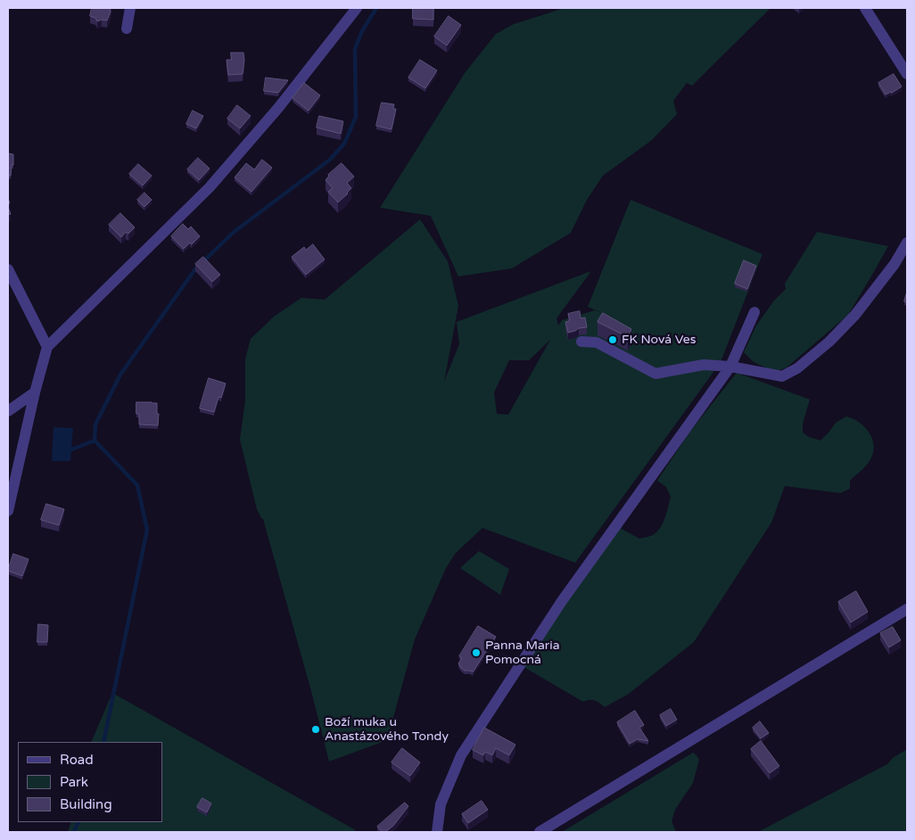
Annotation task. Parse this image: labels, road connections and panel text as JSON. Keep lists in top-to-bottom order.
{
  "places": ["FK Nová Ves", "Panna Maria Pomocná", "Boží muka u Anastázového Tondy"],
  "legend": ["Road", "Park", "Building"]
}
